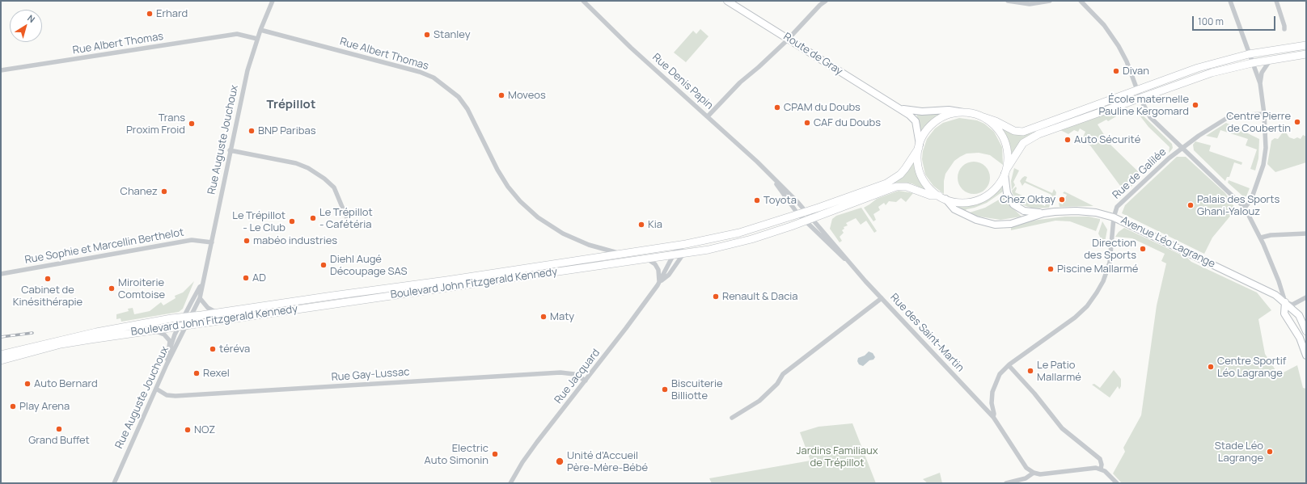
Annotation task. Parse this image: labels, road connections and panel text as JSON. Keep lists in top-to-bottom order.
{
  "streets": {
    "main road": ["Route de Gray", "Avenue Léo Lagrange", "Boulevard John Fitzgerald Kennedy"],
    "street": [
      "Rue Albert Thomas",
      "Rue Denis Papin",
      "Rue Auguste Jouchoux",
      "Rue de Galilée",
      "Rue Sophie et Marcellin Berthelot",
      "Rue des Saint-Martin",
      "Rue Gay-Lussac",
      "Rue Jacquard"
    ]
  },
  "crossings": [
    ["Rue Albert Thomas", "Rue Auguste Jouchoux"],
    ["Rue Albert Thomas", "Boulevard John Fitzgerald Kennedy"],
    ["Route de Gray", "Avenue Léo Lagrange"],
    ["Route de Gray", "Boulevard John Fitzgerald Kennedy"],
    ["Rue Denis Papin", "Boulevard John Fitzgerald Kennedy"],
    ["Rue Denis Papin", "Rue des Saint-Martin"],
    ["Rue Auguste Jouchoux", "Rue Sophie et Marcellin Berthelot"],
    ["Rue Auguste Jouchoux", "Boulevard John Fitzgerald Kennedy"],
    ["Rue Auguste Jouchoux", "Rue Gay-Lussac"],
    ["Rue de Galilée", "Avenue Léo Lagrange"],
    ["Avenue Léo Lagrange", "Boulevard John Fitzgerald Kennedy"],
    ["Boulevard John Fitzgerald Kennedy", "Rue des Saint-Martin"],
    ["Boulevard John Fitzgerald Kennedy", "Rue Jacquard"],
    ["Rue Gay-Lussac", "Rue Jacquard"]
  ],
  "districts": ["Trépillot"],
  "parks": ["Jardins Familiaux de Trépillot"],
  "places": [
    "Erhard",
    "Stanley",
    "Divan",
    "Moveos",
    "École maternelle Pauline Kergomard",
    "CPAM du Doubs",
    "Centre Pierre de Coubertin",
    "CAF du Doubs",
    "Trans Proxim Froid",
    "BNP Paribas",
    "Auto Sécurité",
    "Chanez",
    "Chez Oktay",
    "Toyota",
    "Palais des Sports Ghani-Yalouz",
    "Le Trépillot - Cafétéria",
    "Le Trépillot - Le Club",
    "Kia",
    "mabéo industries",
    "Direction des Sports",
    "Diehl Augé Découpage SAS",
    "Piscine Mallarmé",
    "AD",
    "Cabinet de Kinésithérapie",
    "Miroiterie Comtoise",
    "Renault & Dacia",
    "Maty",
    "téréva",
    "Centre Sportif Léo Lagrange",
    "Le Patio Mallarmé",
    "Rexel",
    "Auto Bernard",
    "Biscuiterie Billiotte",
    "Play Arena",
    "Grand Buffet",
    "NOZ",
    "Stade Léo Lagrange",
    "Electric Auto Simonin",
    "Unité d’Accueil Père-Mère-Bébé"
  ],
  "scale_bar": "100 m",
  "north": "top right"
}
